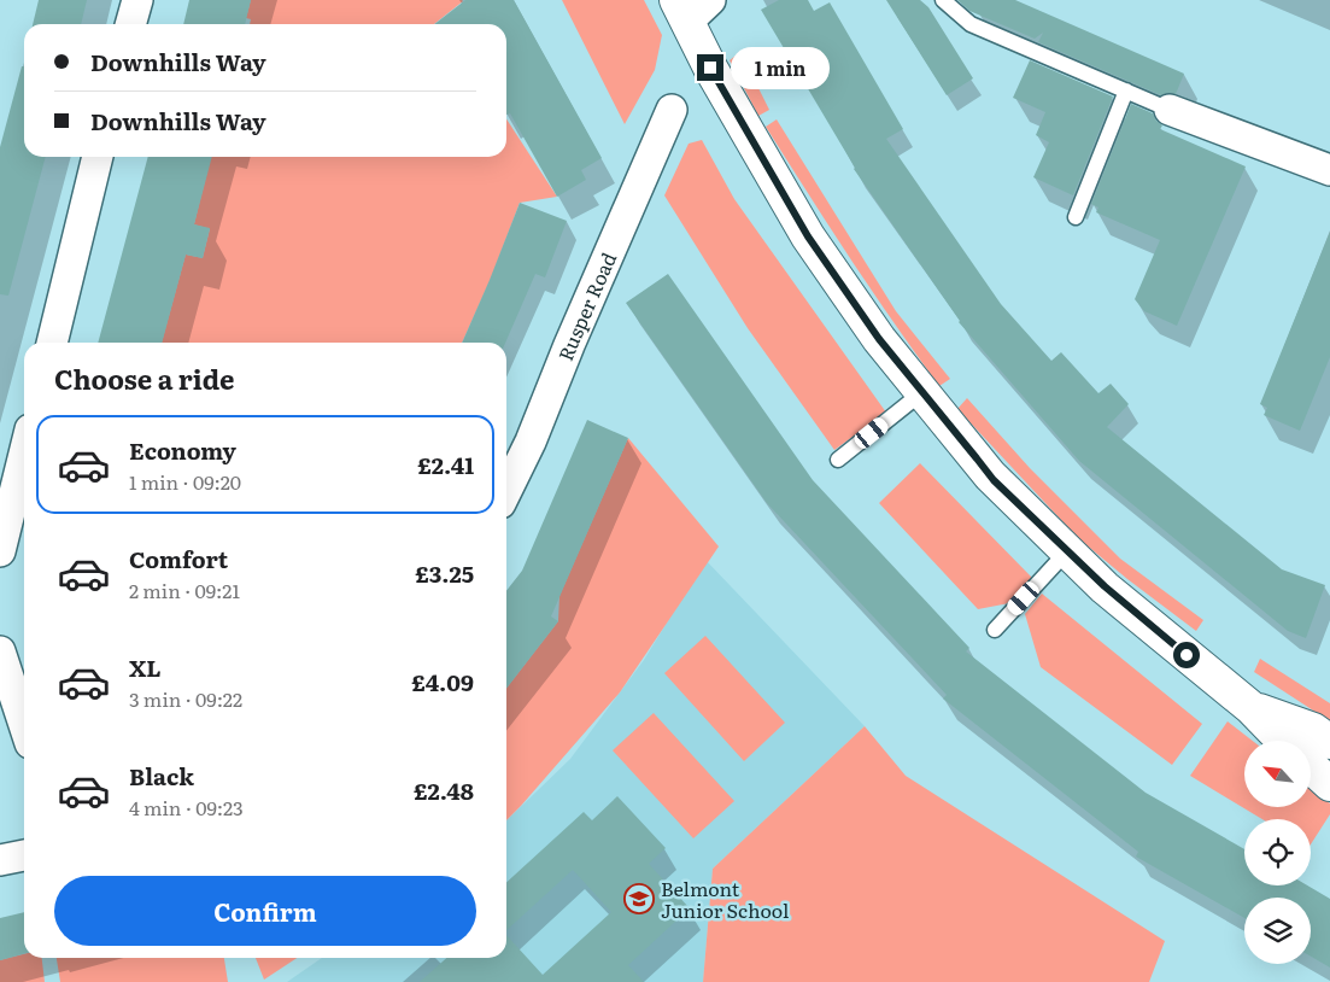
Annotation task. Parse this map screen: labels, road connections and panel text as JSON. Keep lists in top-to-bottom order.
{
  "streets": {
    "street": ["Rusper Road"]
  },
  "places": {
    "school or university": ["Belmont Junior School"]
  },
  "north": "top left",
  "page": {
    "banner": ["Downhills Way", "Downhills Way"],
    "bubble": "1 min",
    "heading": "Choose a ride",
    "list": [
      {
        "name": "Economy",
        "note": "1 min · 09:20",
        "value": "£2.41"
      },
      {
        "name": "Comfort",
        "note": "2 min · 09:21",
        "value": "£3.25"
      },
      {
        "name": "XL",
        "note": "3 min · 09:22",
        "value": "£4.09"
      },
      {
        "name": "Black",
        "note": "4 min · 09:23",
        "value": "£2.48"
      }
    ],
    "buttons": "Confirm"
  }
}
